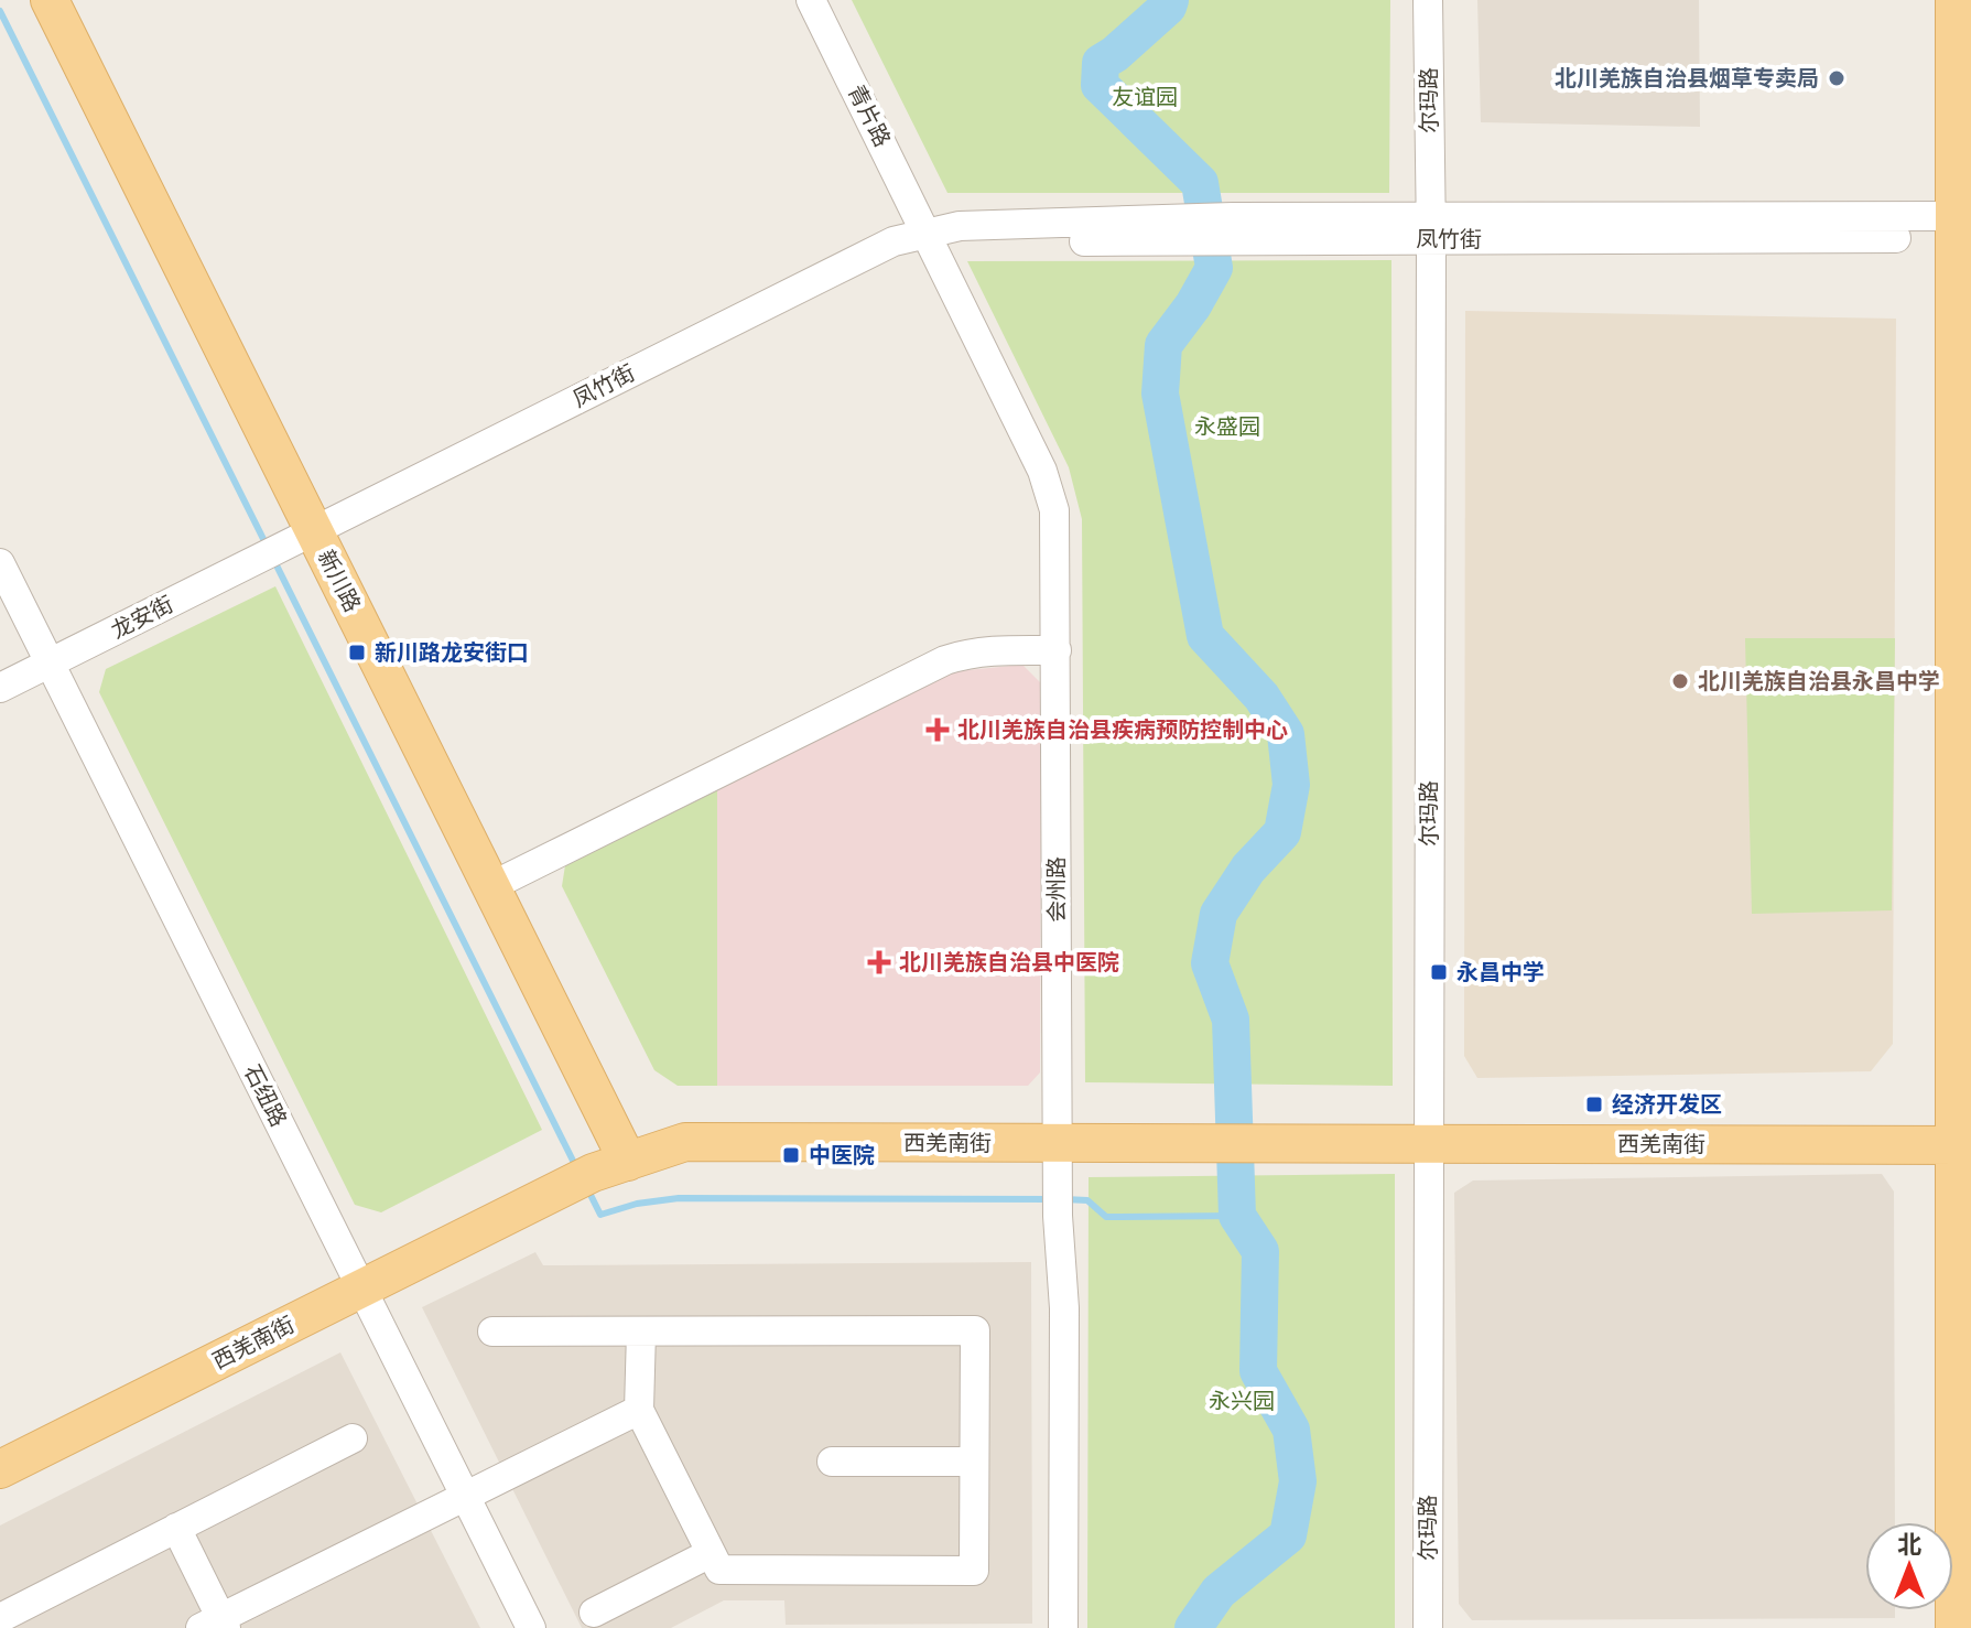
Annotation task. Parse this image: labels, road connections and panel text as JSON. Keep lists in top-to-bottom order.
{
  "streets": {
    "main road": ["新川路", "西羌南街"],
    "street": [
      "尔玛路",
      "青片路",
      "凤竹街",
      "龙安街",
      "会州路",
      "石纽路"
    ]
  },
  "crossings": [
    ["尔玛路", "凤竹街"],
    ["尔玛路", "西羌南街"],
    ["青片路", "凤竹街"],
    ["青片路", "会州路"],
    ["凤竹街", "新川路"],
    ["凤竹街", "龙安街"],
    ["凤竹街", "会州路"],
    ["新川路", "龙安街"],
    ["新川路", "西羌南街"],
    ["龙安街", "石纽路"],
    ["会州路", "西羌南街"],
    ["石纽路", "西羌南街"]
  ],
  "parks": ["友谊园", "永盛园", "永兴园"],
  "places": {
    "other": ["北川羌族自治县烟草专卖局", "北川羌族自治县永昌中学"],
    "transit": [
      "新川路龙安街口",
      "永昌中学",
      "经济开发区",
      "中医院"
    ],
    "health": ["北川羌族自治县疾病预防控制中心", "北川羌族自治县中医院"]
  },
  "north": "top"
}
